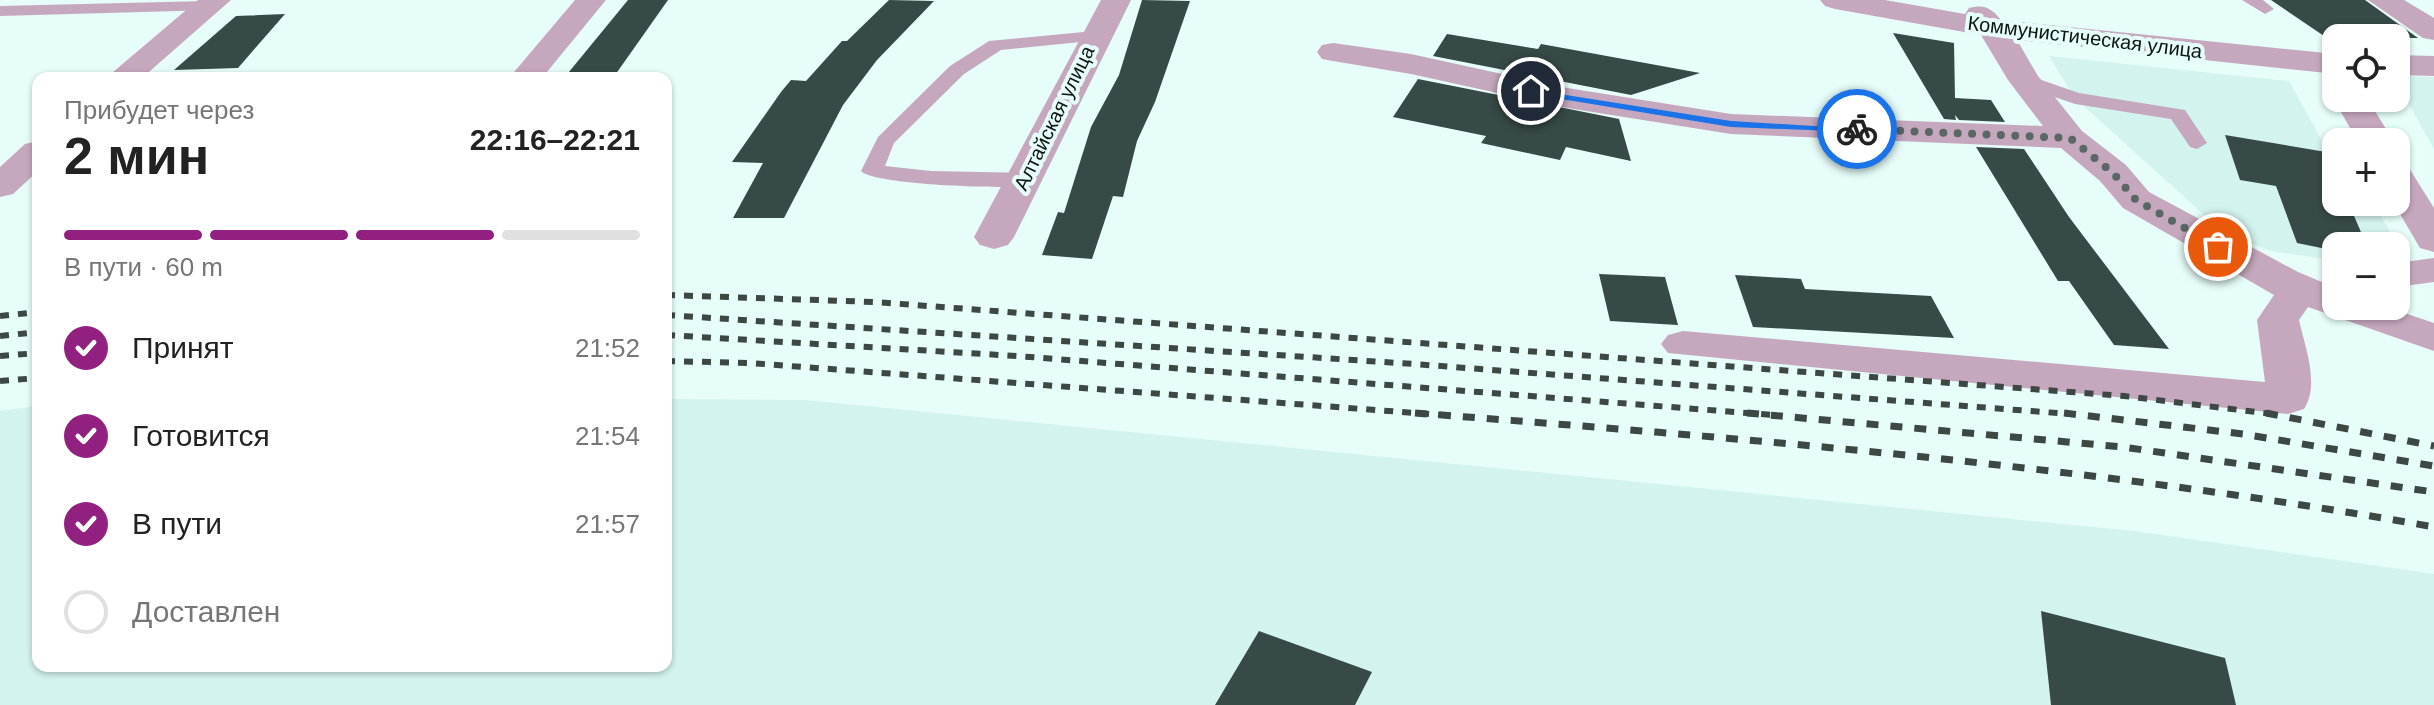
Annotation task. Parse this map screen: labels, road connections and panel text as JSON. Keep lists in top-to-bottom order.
{
  "streets": {
    "street": ["Коммунистическая улица", "Алтайская улица"]
  },
  "page": {
    "map_buttons": ["+", "−"],
    "heading": ["2 мин", "Прибудет через", "22:16–22:21"],
    "bar": "В пути · 60 m",
    "list": [
      ["Принят", "21:52"],
      ["Готовится", "21:54"],
      ["В пути", "21:57"],
      "Доставлен"
    ]
  }
}
